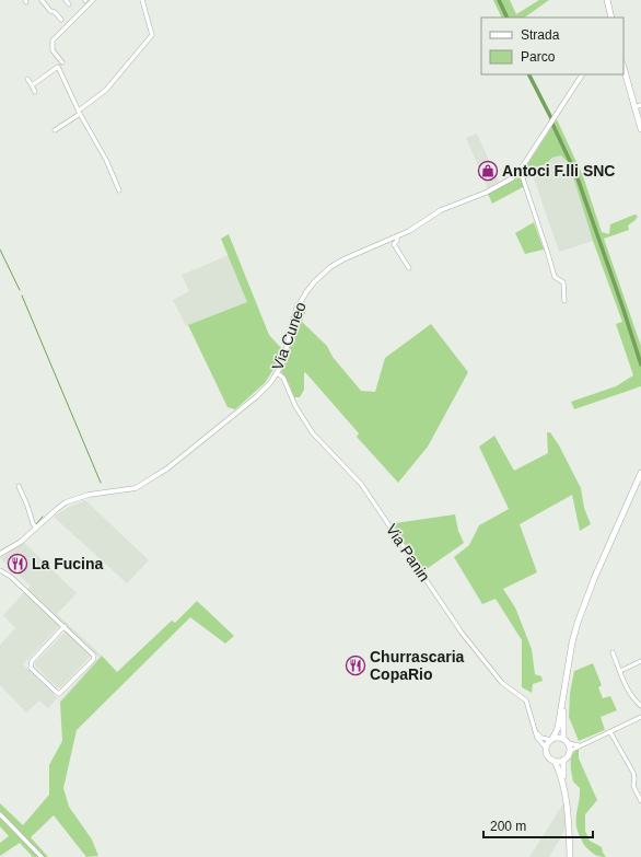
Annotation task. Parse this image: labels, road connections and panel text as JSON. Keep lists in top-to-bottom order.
{
  "streets": {
    "street": ["Via Cuneo", "Via Panin"]
  },
  "crossings": [
    ["Via Cuneo", "Via Panin"]
  ],
  "places": {
    "shop": ["Antoci F.lli SNC"],
    "restaurant": ["La Fucina", "Churrascaria CopaRio"]
  },
  "legend": ["Strada", "Parco"],
  "scale_bar": "200 m"
}
